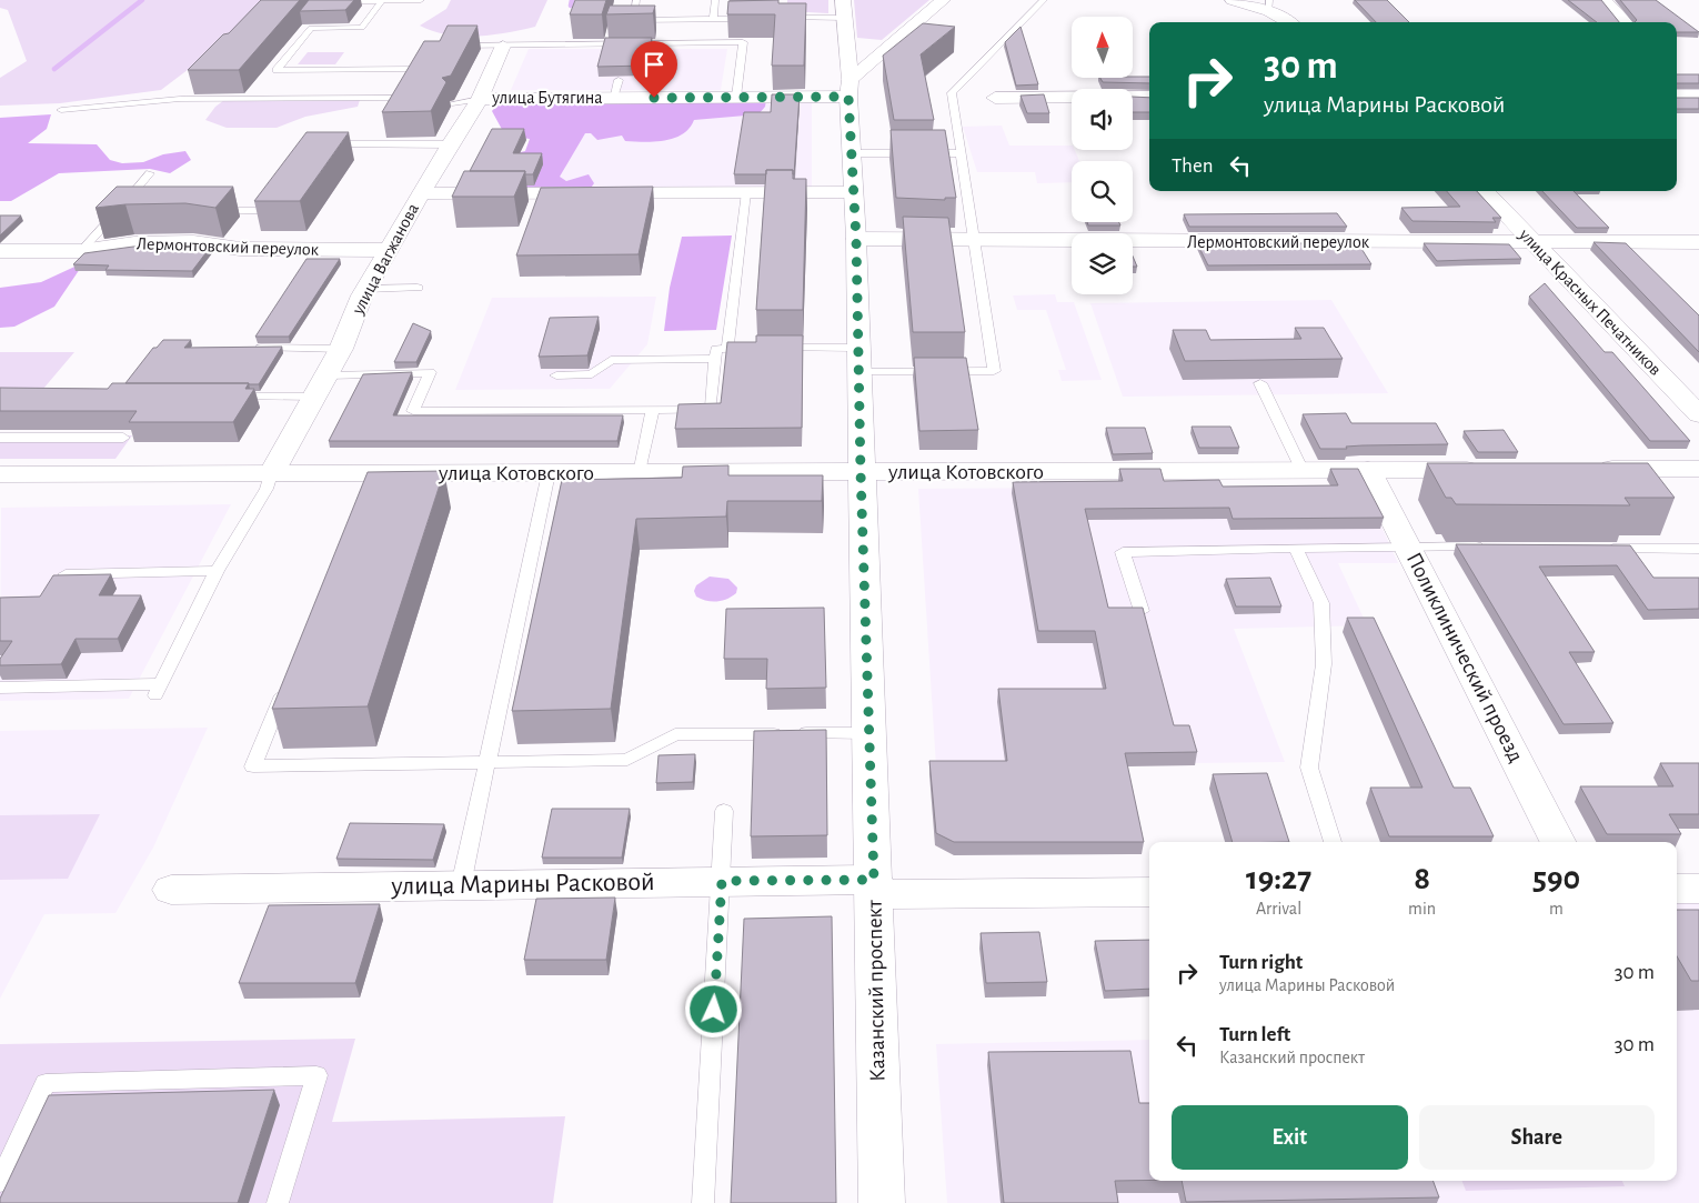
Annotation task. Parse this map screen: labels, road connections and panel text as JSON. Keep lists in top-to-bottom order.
{
  "streets": {
    "street": [
      "улица Бутягина",
      "Лермонтовский переулок",
      "улица Вагжанова",
      "улица Красных Печатников",
      "улица Котовского",
      "Поликлинический проезд",
      "улица Марины Расковой",
      "Казанский проспект"
    ]
  },
  "crossings": [
    ["улица Бутягина", "улица Вагжанова"],
    ["улица Бутягина", "Казанский проспект"],
    ["Лермонтовский переулок", "улица Вагжанова"],
    ["Лермонтовский переулок", "улица Красных Печатников"],
    ["Лермонтовский переулок", "Казанский проспект"],
    ["улица Вагжанова", "улица Котовского"],
    ["улица Котовского", "Поликлинический проезд"],
    ["улица Котовского", "Казанский проспект"],
    ["улица Марины Расковой", "Казанский проспект"]
  ],
  "north": "top",
  "page": {
    "turn": ["30 m", "улица Марины Расковой"],
    "then": "Then",
    "eta": [
      "19:27",
      "Arrival",
      "8",
      "min",
      "590",
      "m"
    ],
    "list": [
      {
        "name": "Turn right",
        "note": "улица Марины Расковой",
        "value": "30 m"
      },
      {
        "name": "Turn left",
        "note": "Казанский проспект",
        "value": "30 m"
      }
    ],
    "buttons": ["Exit", "Share"]
  }
}
